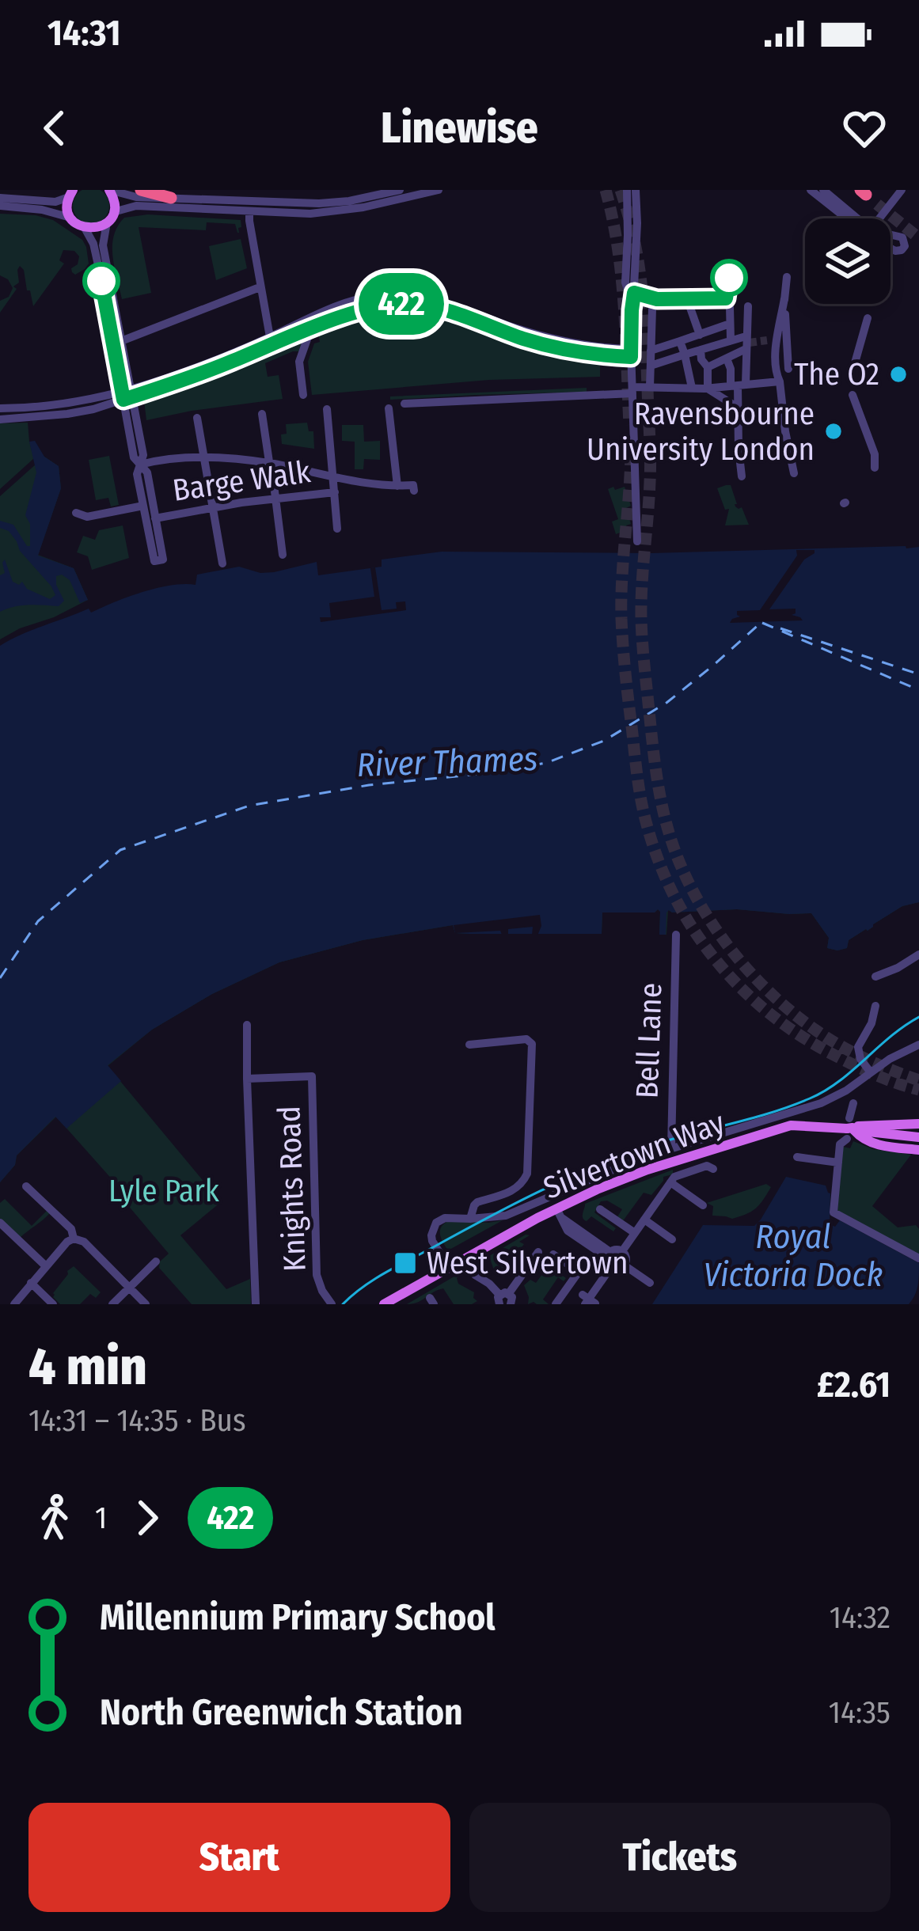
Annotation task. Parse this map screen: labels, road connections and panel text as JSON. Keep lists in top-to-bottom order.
{
  "streets": {
    "main road": ["Silvertown Way"],
    "street": ["Barge Walk", "Bell Lane", "Knights Road"]
  },
  "water": ["River Thames", "Royal Victoria Dock"],
  "parks": ["Lyle Park"],
  "places": {
    "other": ["The O2", "Ravensbourne University London"],
    "transit": ["West Silvertown"]
  },
  "lines": ["bus line 422"],
  "page": {
    "status": "14:31",
    "header": "Linewise",
    "on_map": "422",
    "heading": ["4 min", "14:31 – 14:35 · Bus", "£2.61"],
    "legs": ["1", "422"],
    "list": [
      {
        "name": "Millennium Primary School",
        "value": "14:32"
      },
      {
        "name": "North Greenwich Station",
        "value": "14:35"
      }
    ],
    "buttons": ["Start", "Tickets"]
  }
}
